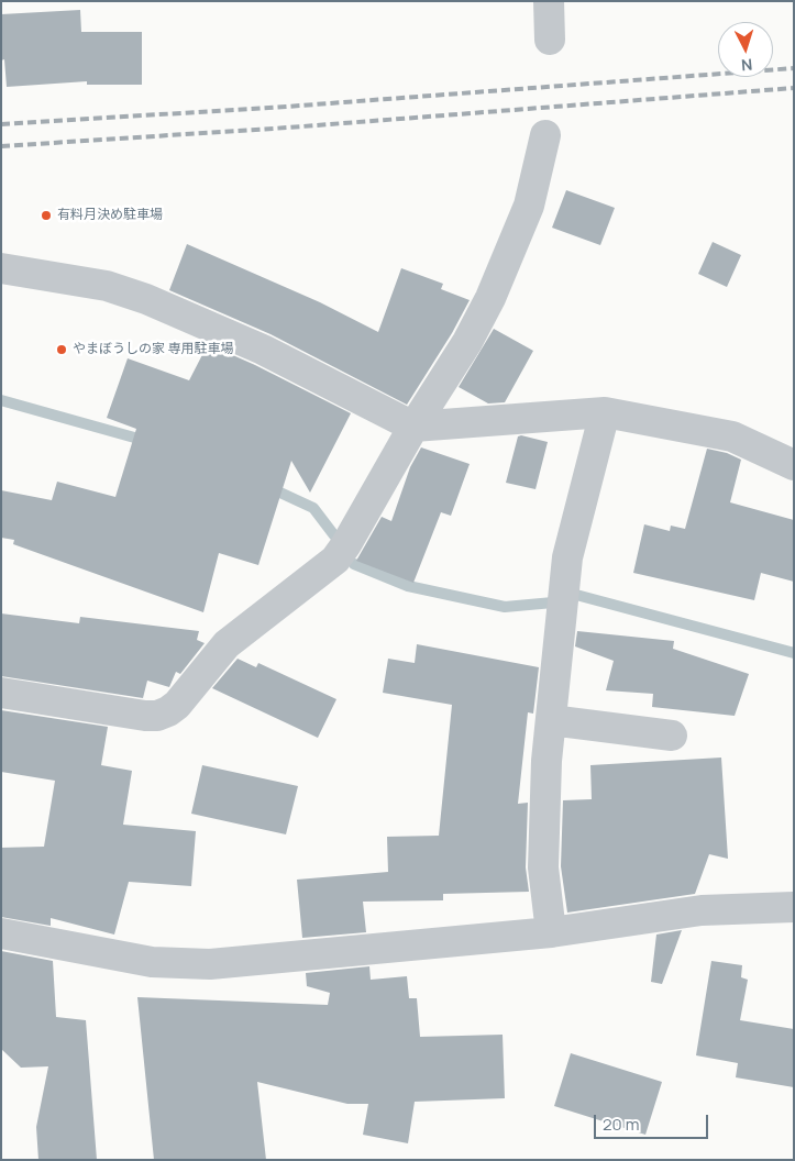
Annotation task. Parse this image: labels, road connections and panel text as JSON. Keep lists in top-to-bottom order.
{
  "places": ["有料月決め駐車場", "やまぼうしの家 専用駐車場"],
  "scale_bar": "20 m",
  "north": "bottom"
}
